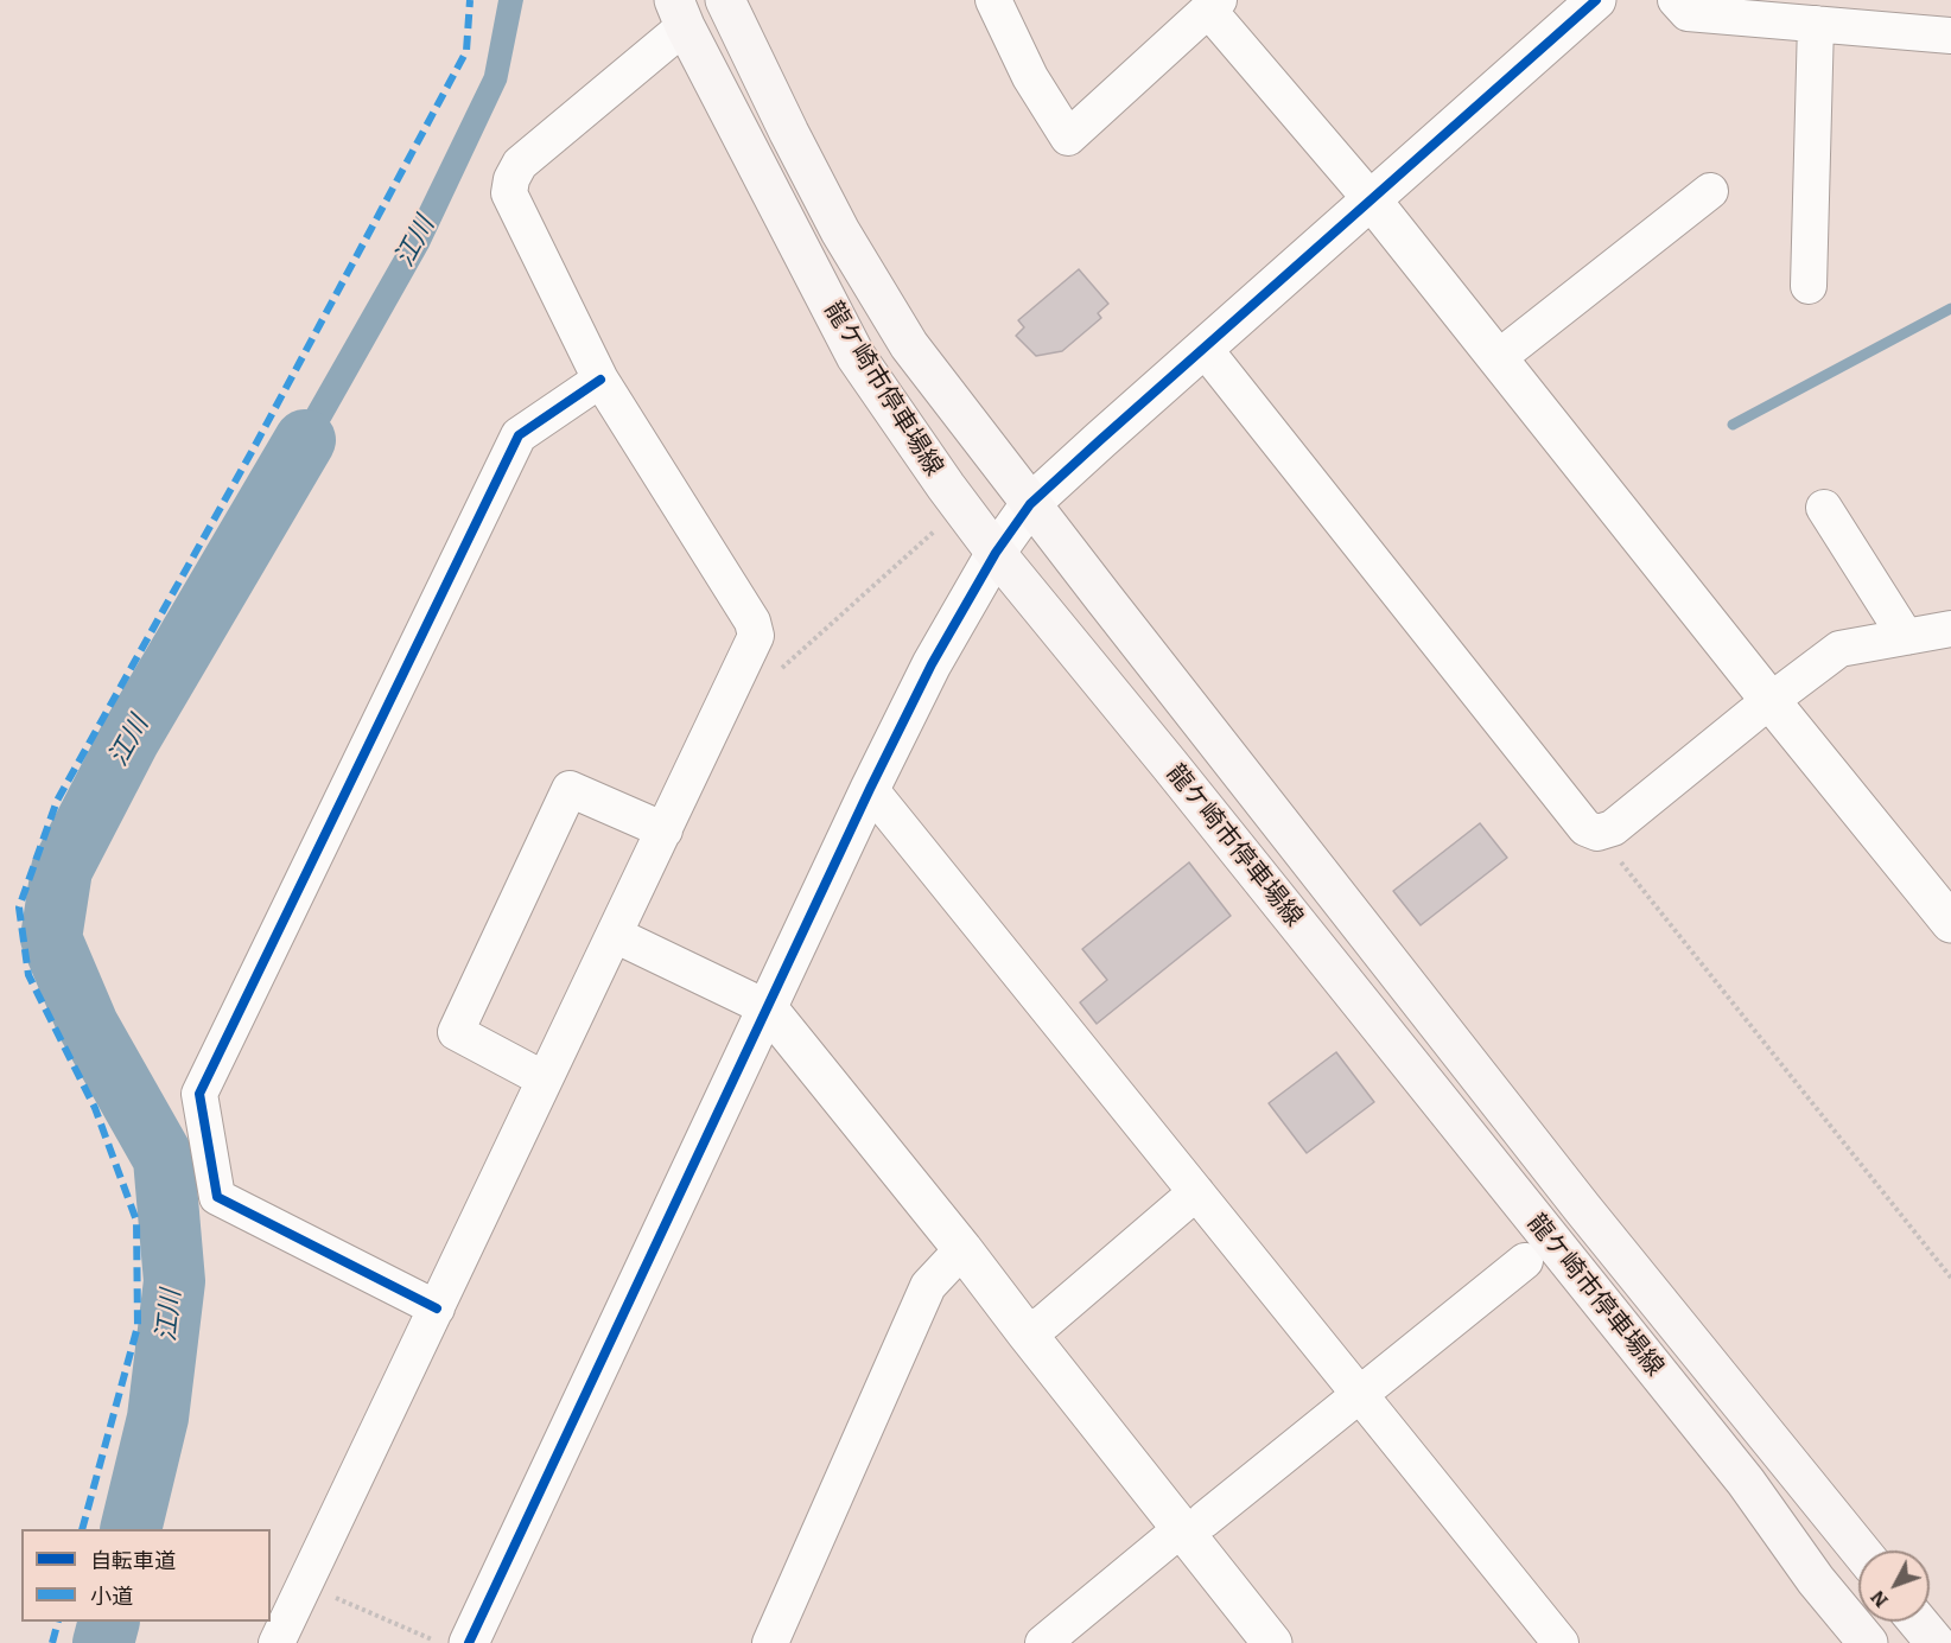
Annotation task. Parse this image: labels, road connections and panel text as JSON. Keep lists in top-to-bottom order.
{
  "streets": {
    "main road": ["龍ケ崎市停車場線"]
  },
  "water": ["江川"],
  "legend": ["自転車道", "小道"],
  "north": "bottom left"
}
